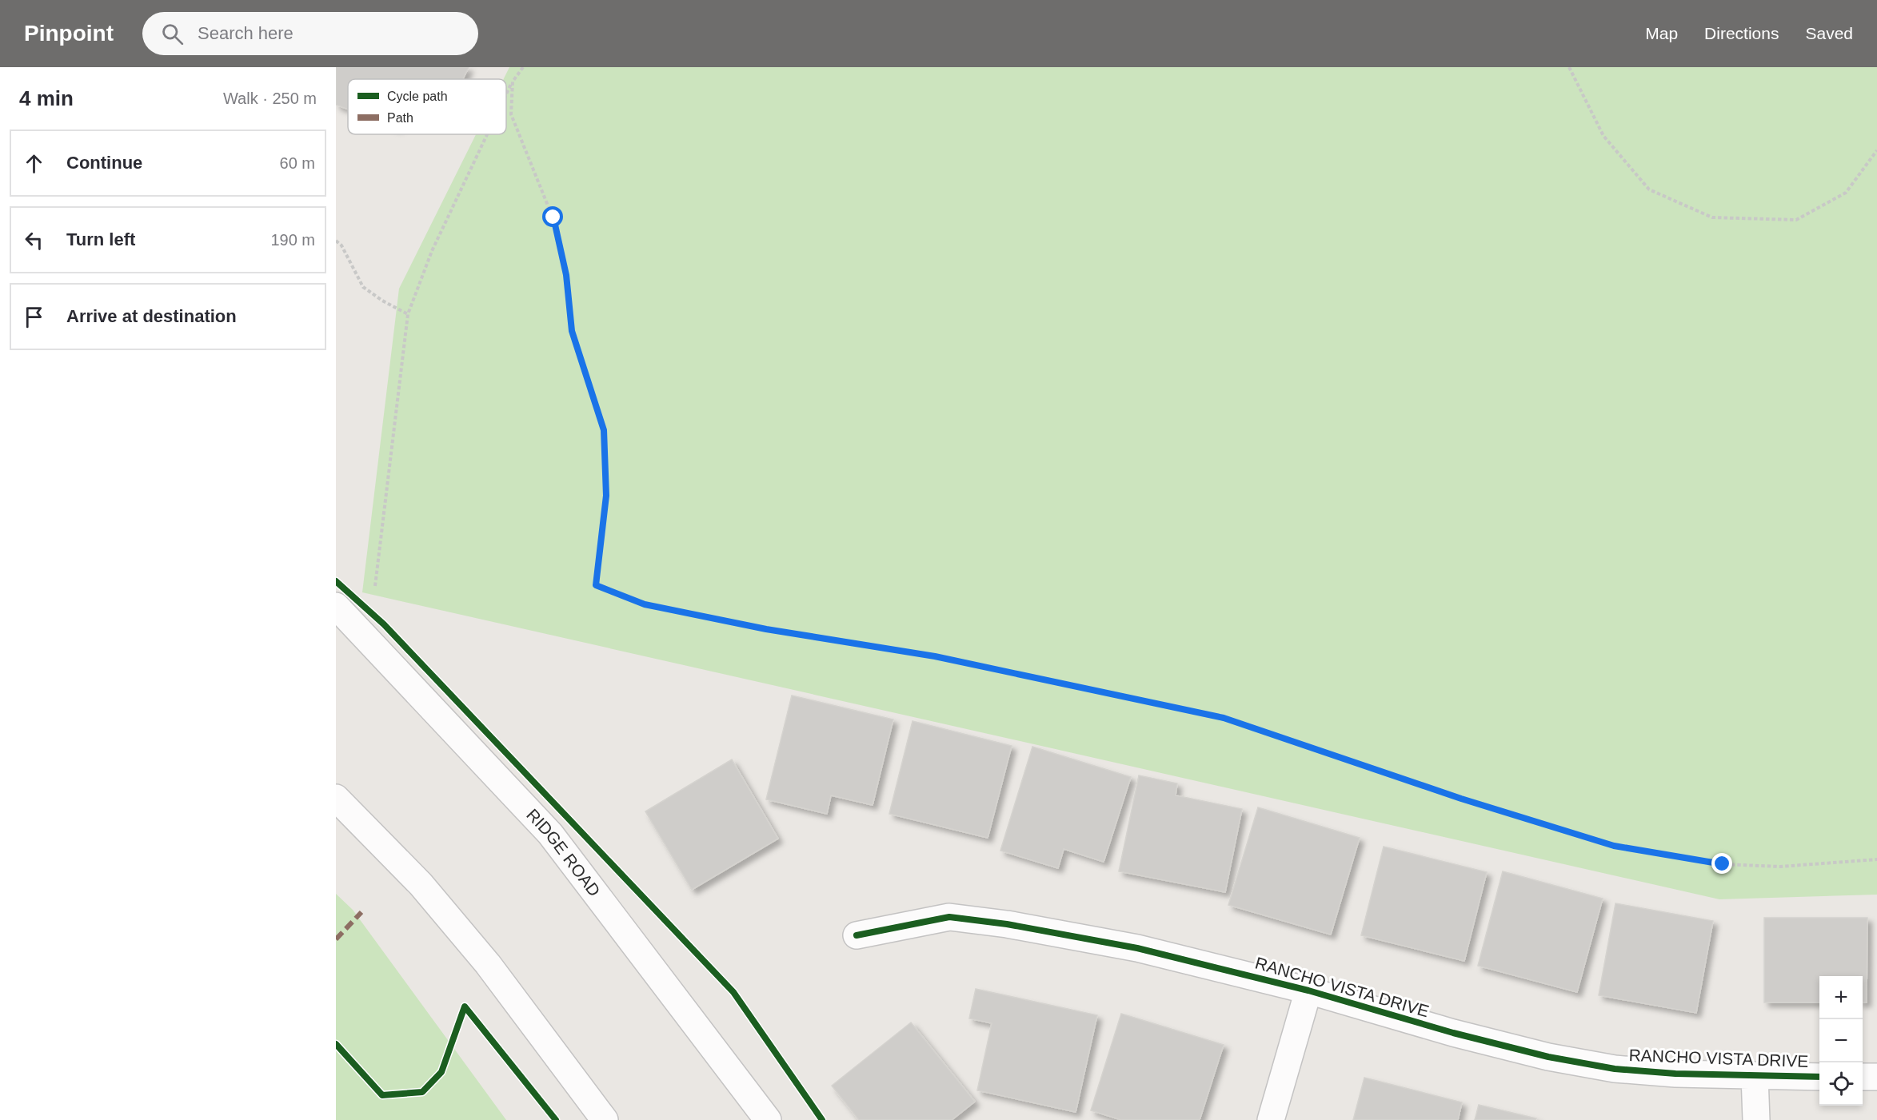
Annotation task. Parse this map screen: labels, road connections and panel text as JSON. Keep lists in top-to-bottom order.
{
  "streets": {
    "street": ["RIDGE ROAD", "RANCHO VISTA DRIVE"]
  },
  "legend": ["Cycle path", "Path"],
  "page": {
    "header": "Pinpoint",
    "search": "Search here",
    "nav": ["Map", "Directions", "Saved"],
    "heading": ["4 min", "Walk · 250 m"],
    "list": [
      ["Continue", "60 m"],
      ["Turn left", "190 m"],
      "Arrive at destination"
    ],
    "map_buttons": ["+", "−"]
  }
}
